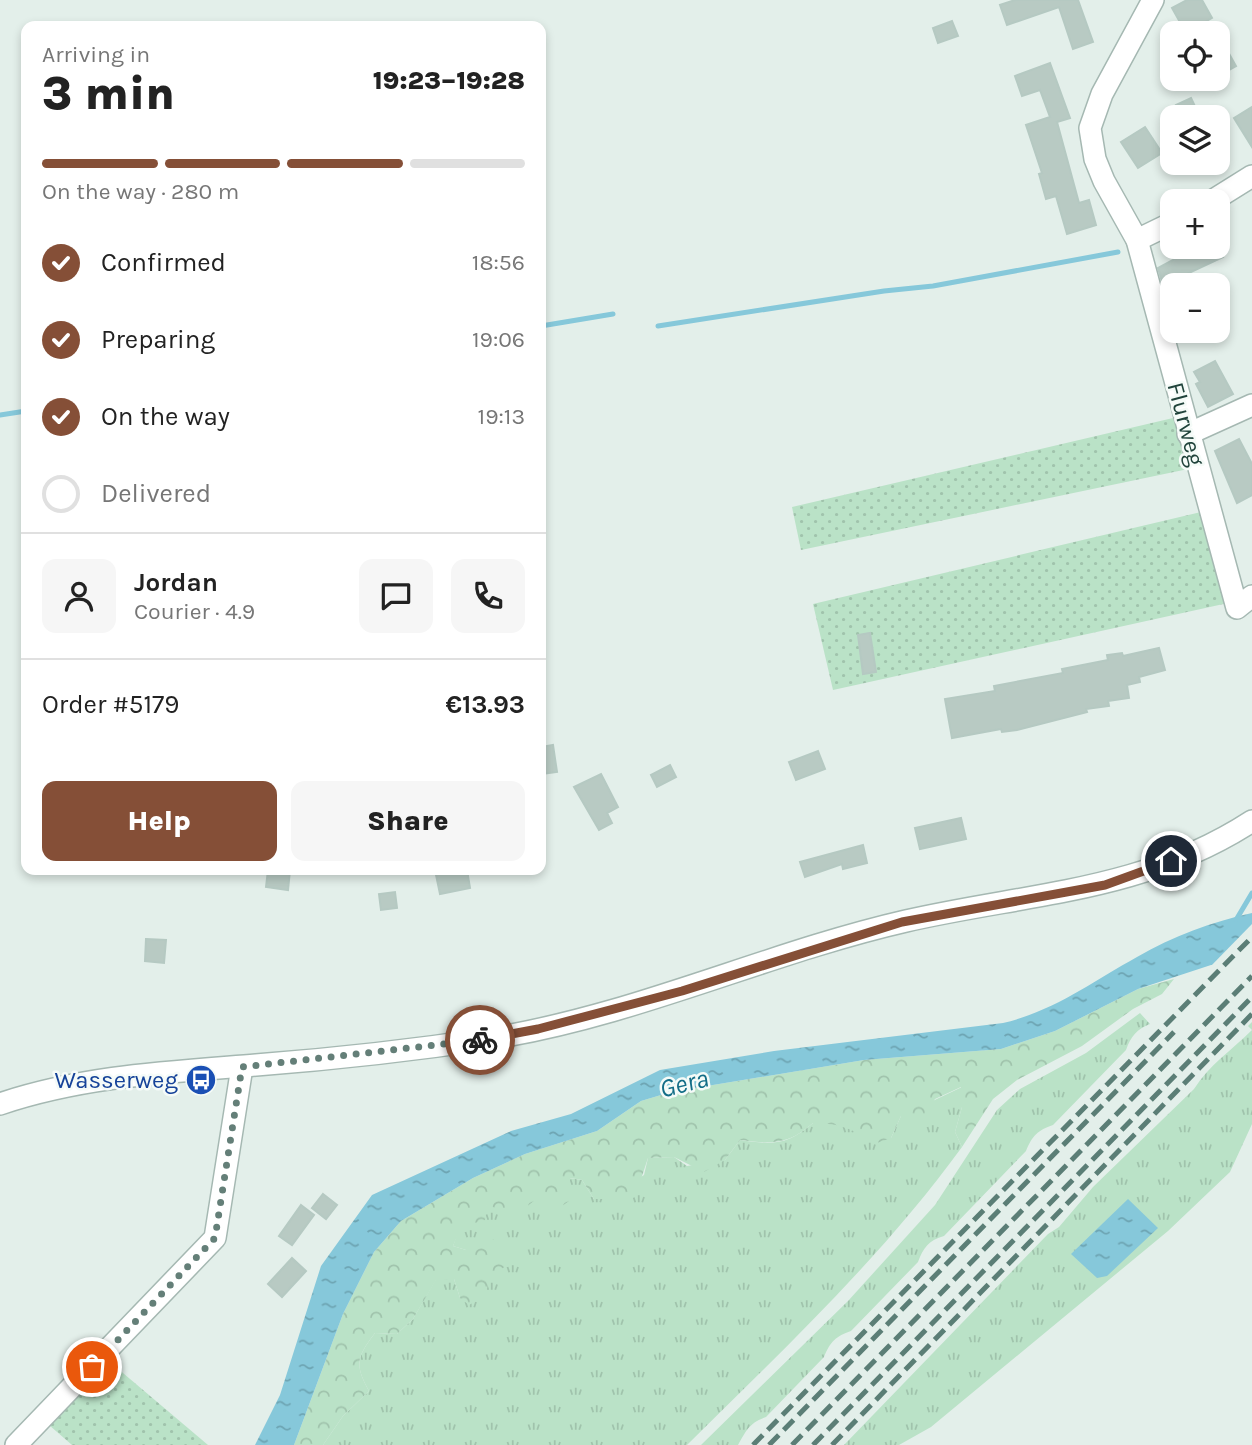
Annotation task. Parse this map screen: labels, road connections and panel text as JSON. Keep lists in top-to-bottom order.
{
  "streets": {
    "street": ["Flurweg"]
  },
  "water": ["Gera"],
  "places": {
    "bus stop": ["Wasserweg"]
  },
  "page": {
    "map_buttons": ["+", "−"],
    "heading": ["3 min", "Arriving in", "19:23–19:28"],
    "panel": [
      "Jordan",
      "Courier · 4.9",
      "Order #5179",
      "€13.93"
    ],
    "bar": "On the way · 280 m",
    "list": [
      ["Confirmed", "18:56"],
      ["Preparing", "19:06"],
      ["On the way", "19:13"],
      "Delivered"
    ],
    "buttons": ["Help", "Share"]
  }
}
